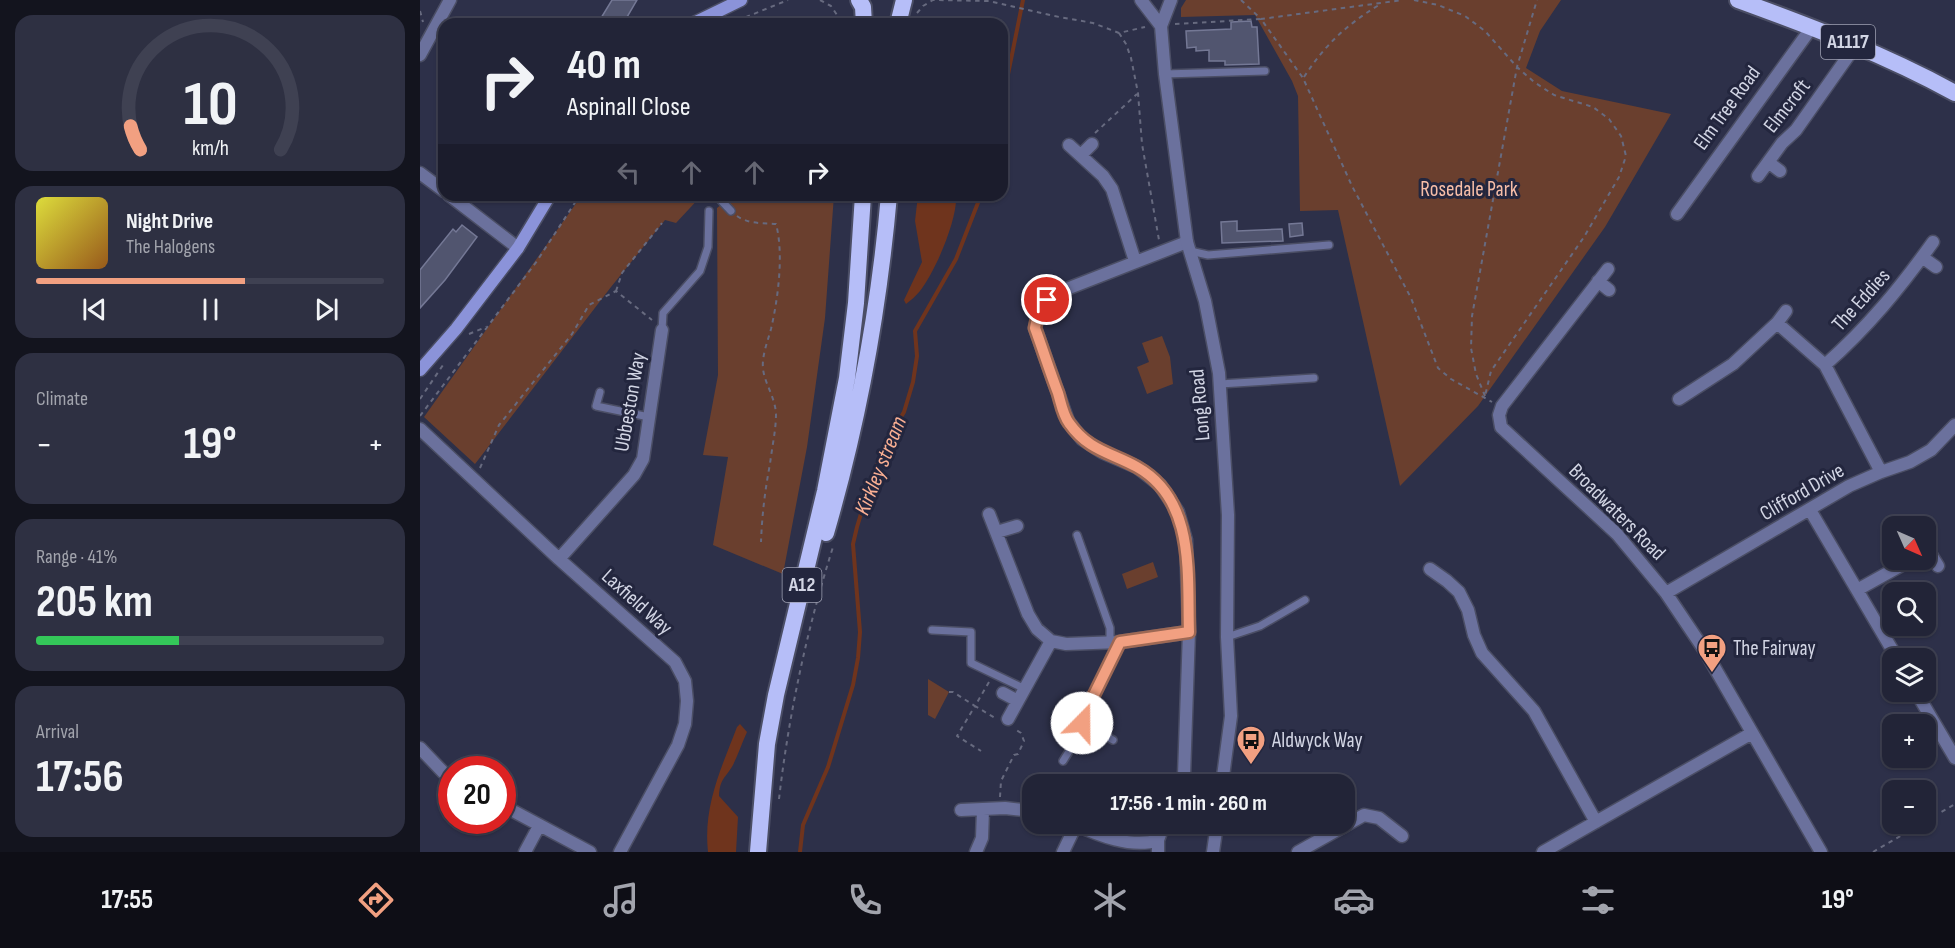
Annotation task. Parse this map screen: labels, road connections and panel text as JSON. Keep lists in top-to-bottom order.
{
  "streets": {
    "highway": ["A1117", "A12"],
    "street": [
      "Elmcroft",
      "Elm Tree Road",
      "The Eddies",
      "Ubbeston Way",
      "Long Road",
      "Clifford Drive",
      "Broadwaters Road",
      "Laxfield Way"
    ]
  },
  "crossings": [
    ["A1117", "Elmcroft"],
    ["A1117", "Elm Tree Road"],
    ["Ubbeston Way", "Laxfield Way"],
    ["Clifford Drive", "Broadwaters Road"]
  ],
  "water": ["Kirkley stream"],
  "parks": ["Rosedale Park"],
  "places": {
    "bus stop": ["The Fairway", "Aldwyck Way"]
  },
  "north": "bottom right",
  "page": {
    "turn": ["40 m", "Aspinall Close"],
    "song": ["Night Drive", "The Halogens"],
    "tile": [
      "Climate",
      ["Range · 41%", "205 km"],
      ["Arrival", "17:56"]
    ],
    "heat": ["−", "19°", "+"],
    "map_buttons": ["+", "−"],
    "limit": "20",
    "trip": "17:56 · 1 min · 260 m",
    "tabs": ["17:55", "19°"],
    "gauge": ["10", "km/h"]
  }
}
